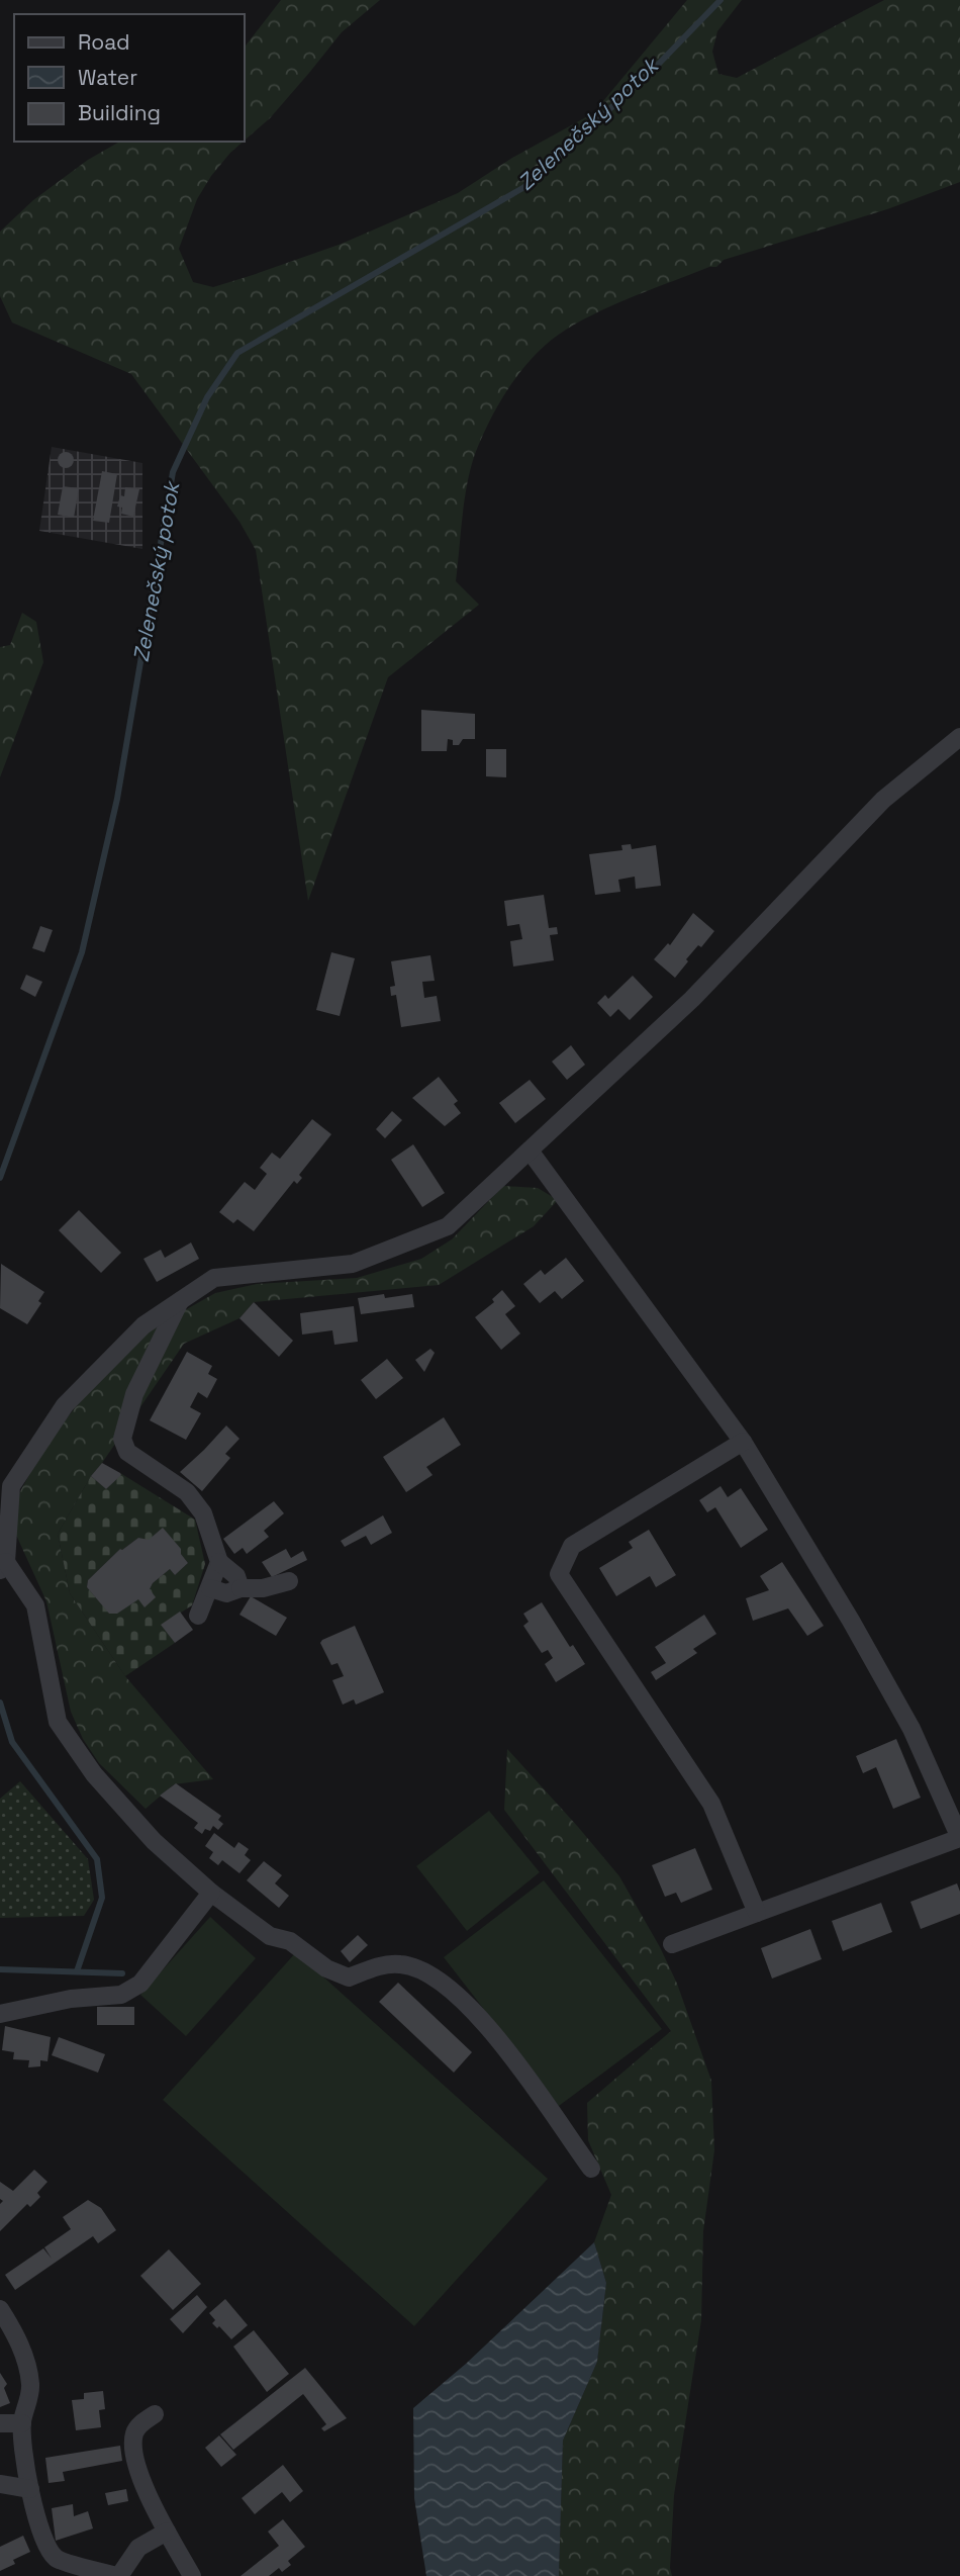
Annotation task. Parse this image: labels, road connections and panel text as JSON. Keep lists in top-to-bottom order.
{
  "water": ["Zelenečský potok"],
  "legend": ["Road", "Water", "Building"]
}
